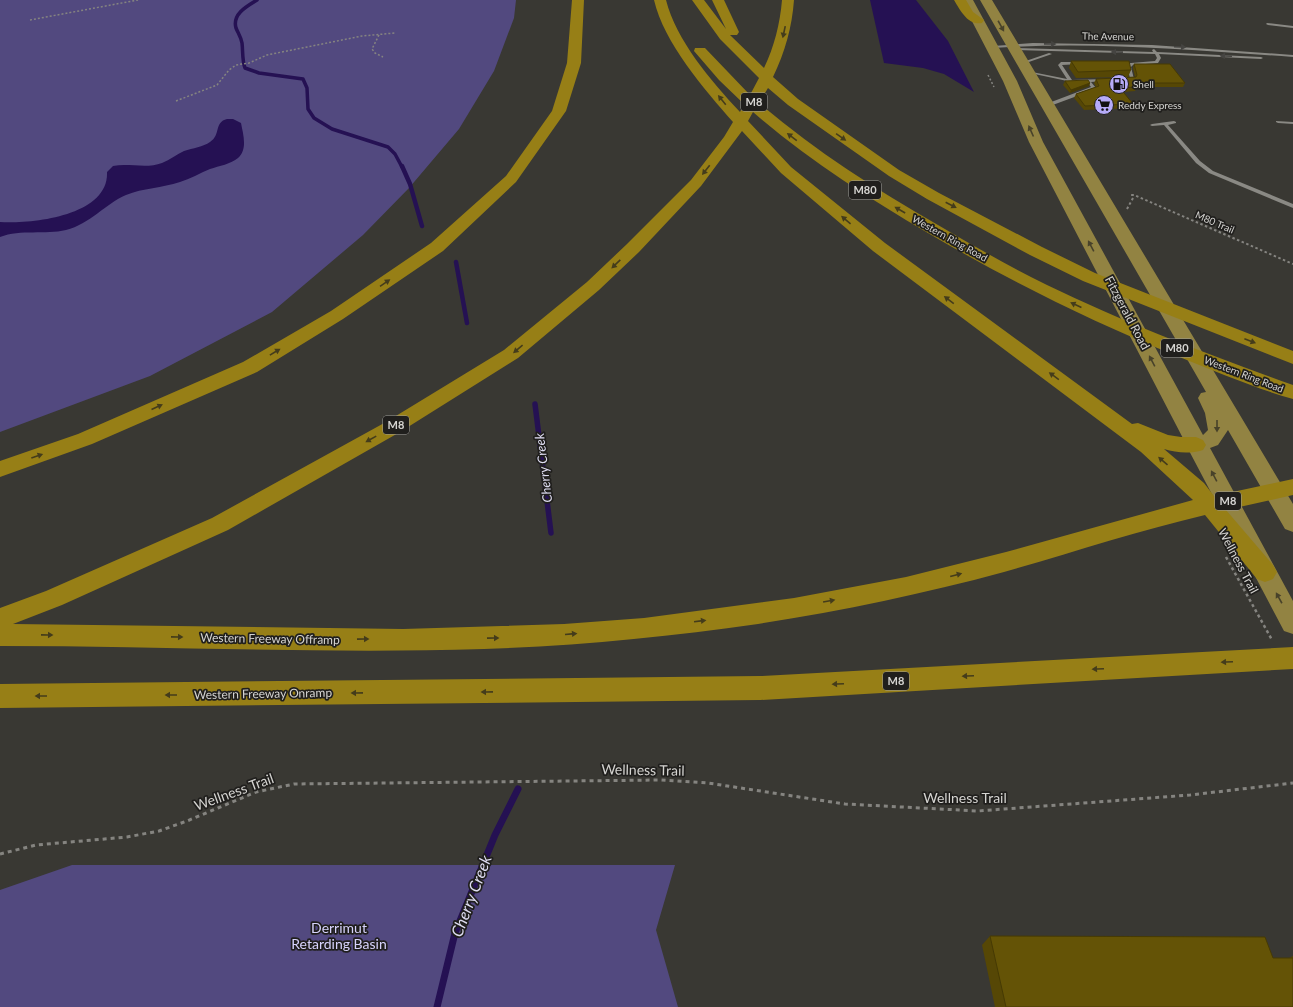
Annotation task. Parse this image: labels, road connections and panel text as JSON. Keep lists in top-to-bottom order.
{
  "streets": {
    "highway": [
      "M8",
      "M80",
      "Western Ring Road",
      "Western Freeway Offramp",
      "Western Freeway Onramp"
    ],
    "main road": ["Fitzgerald Road"],
    "street": ["The Avenue"],
    "path": ["M80 Trail", "Wellness Trail"]
  },
  "crossings": [
    ["The Avenue", "Fitzgerald Road"],
    ["M8", "Western Freeway Offramp"],
    ["Wellness Trail", "Western Freeway Onramp"]
  ],
  "one_way": ["Western Freeway Offramp", "Western Freeway Onramp"],
  "water": ["Cherry Creek"],
  "parks": ["Derrimut Retarding Basin"],
  "places": {
    "fuel station": ["Shell"],
    "supermarket": ["Reddy Express"]
  }
}
